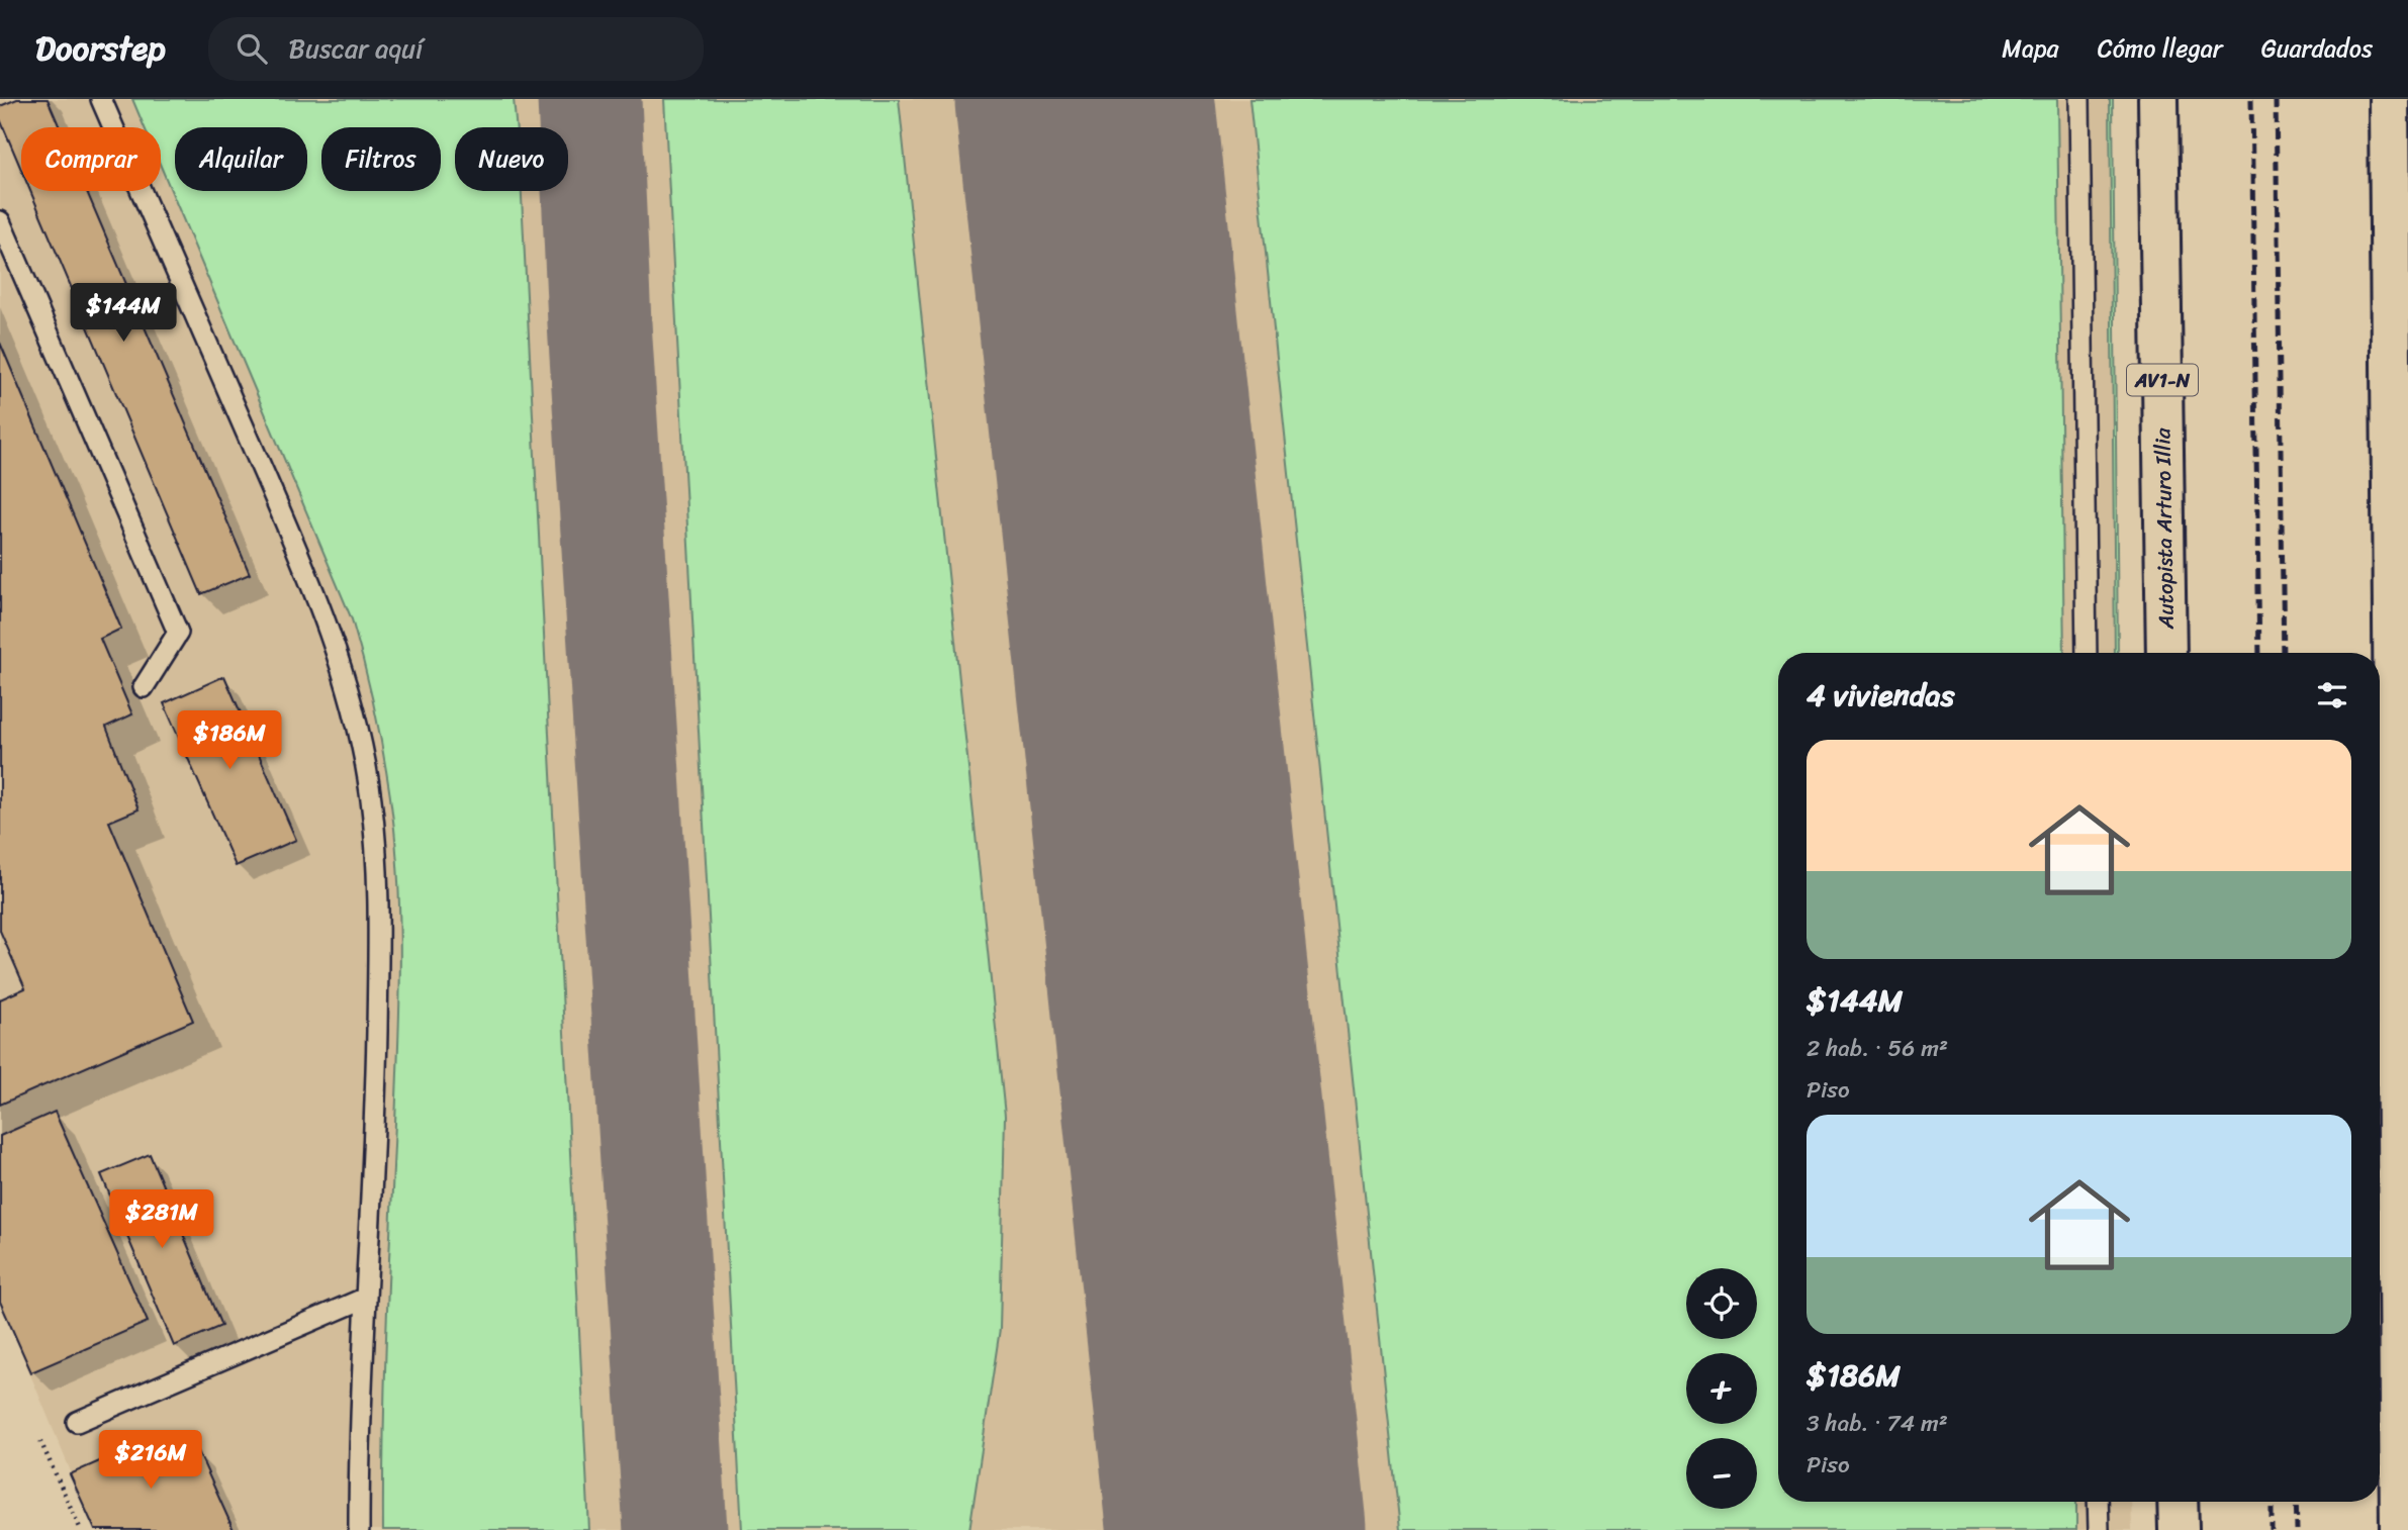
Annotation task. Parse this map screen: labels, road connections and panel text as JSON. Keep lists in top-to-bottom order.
{
  "streets": {
    "highway": ["AV1-N", "Autopista Arturo Illia"]
  },
  "page": {
    "header": "Doorstep",
    "search": "Buscar aquí",
    "nav": ["Mapa", "Cómo llegar", "Guardados"],
    "chip": [
      "Comprar",
      "Alquilar",
      "Filtros",
      "Nuevo"
    ],
    "price": [
      "$144M",
      "$186M",
      "$281M",
      "$216M"
    ],
    "heading": "4 viviendas",
    "list": [
      {
        "name": "$144M",
        "note": "2 hab. · 56 m² · Piso"
      },
      {
        "name": "$186M",
        "note": "3 hab. · 74 m² · Piso"
      }
    ],
    "map_buttons": ["+", "−"]
  }
}
